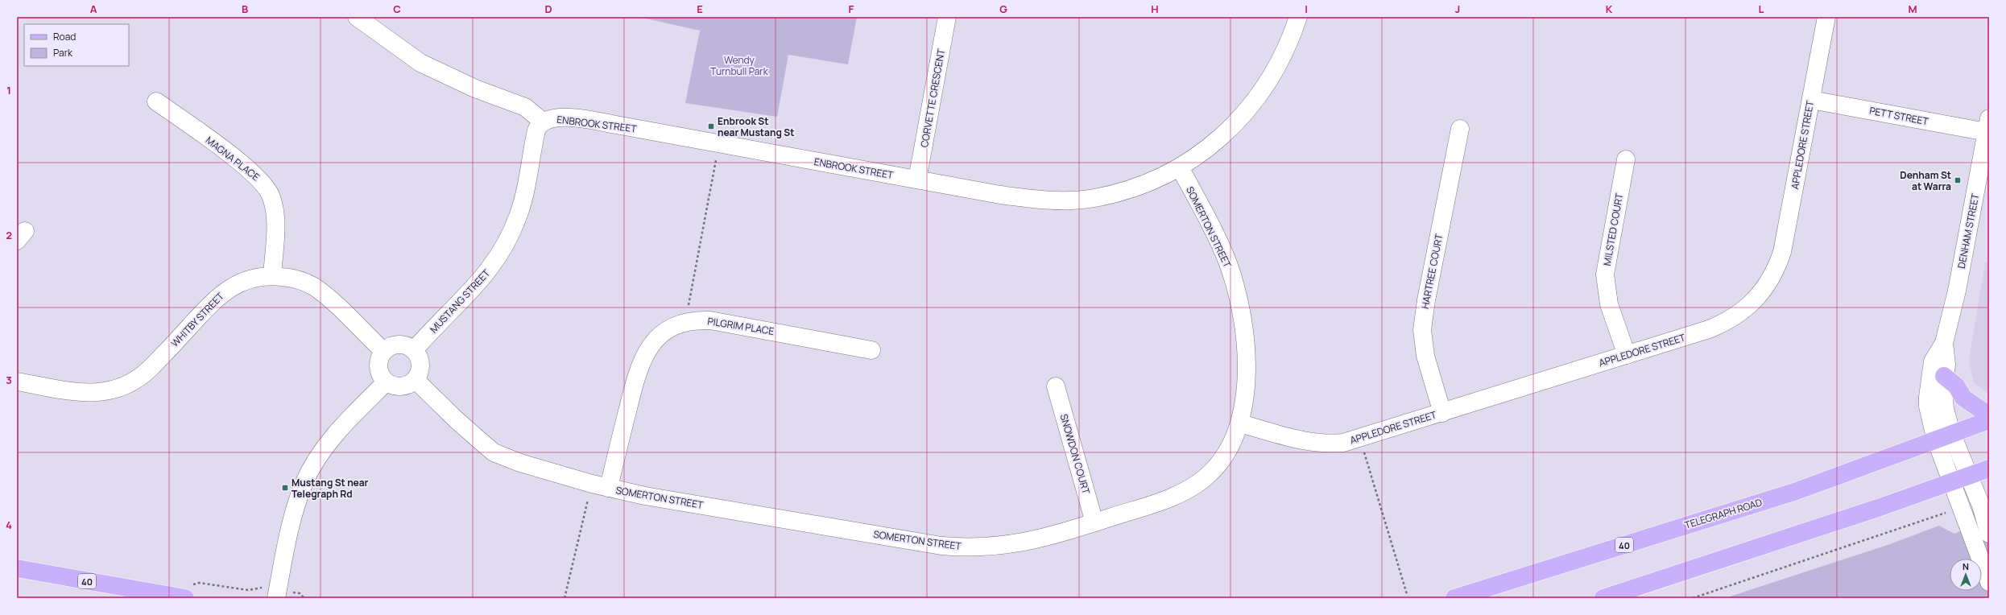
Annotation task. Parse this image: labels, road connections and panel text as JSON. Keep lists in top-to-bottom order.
{
  "streets": {
    "main road": ["TELEGRAPH ROAD", "40"],
    "street": [
      "CORVETTE CRESCENT",
      "PETT STREET",
      "ENBROOK STREET",
      "APPLEDORE STREET",
      "MAGNA PLACE",
      "SOMERTON STREET",
      "MILSTED COURT",
      "DENHAM STREET",
      "HARTREE COURT",
      "MUSTANG STREET",
      "WHITBY STREET",
      "PILGRIM PLACE",
      "SNOWDON COURT"
    ]
  },
  "crossings": [
    ["CORVETTE CRESCENT", "ENBROOK STREET"],
    ["PETT STREET", "APPLEDORE STREET"],
    ["PETT STREET", "DENHAM STREET"],
    ["ENBROOK STREET", "SOMERTON STREET"],
    ["ENBROOK STREET", "MUSTANG STREET"],
    ["APPLEDORE STREET", "SOMERTON STREET"],
    ["APPLEDORE STREET", "MILSTED COURT"],
    ["APPLEDORE STREET", "HARTREE COURT"],
    ["MAGNA PLACE", "WHITBY STREET"],
    ["SOMERTON STREET", "MUSTANG STREET"],
    ["SOMERTON STREET", "WHITBY STREET"],
    ["SOMERTON STREET", "PILGRIM PLACE"],
    ["SOMERTON STREET", "SNOWDON COURT"],
    ["DENHAM STREET", "TELEGRAPH ROAD"],
    ["MUSTANG STREET", "WHITBY STREET"]
  ],
  "parks": ["Wendy Turnbull Park"],
  "places": {
    "transit": ["Enbrook St near Mustang St", "Denham St at Warra", "Mustang St near Telegraph Rd"]
  },
  "legend": ["Road", "Park"],
  "north": "top",
  "grid": {
    "columns": [
      "A",
      "B",
      "C",
      "D",
      "E",
      "F",
      "G",
      "H",
      "I",
      "J",
      "K",
      "L",
      "M"
    ],
    "rows": [
      "1",
      "2",
      "3",
      "4"
    ]
  }
}
